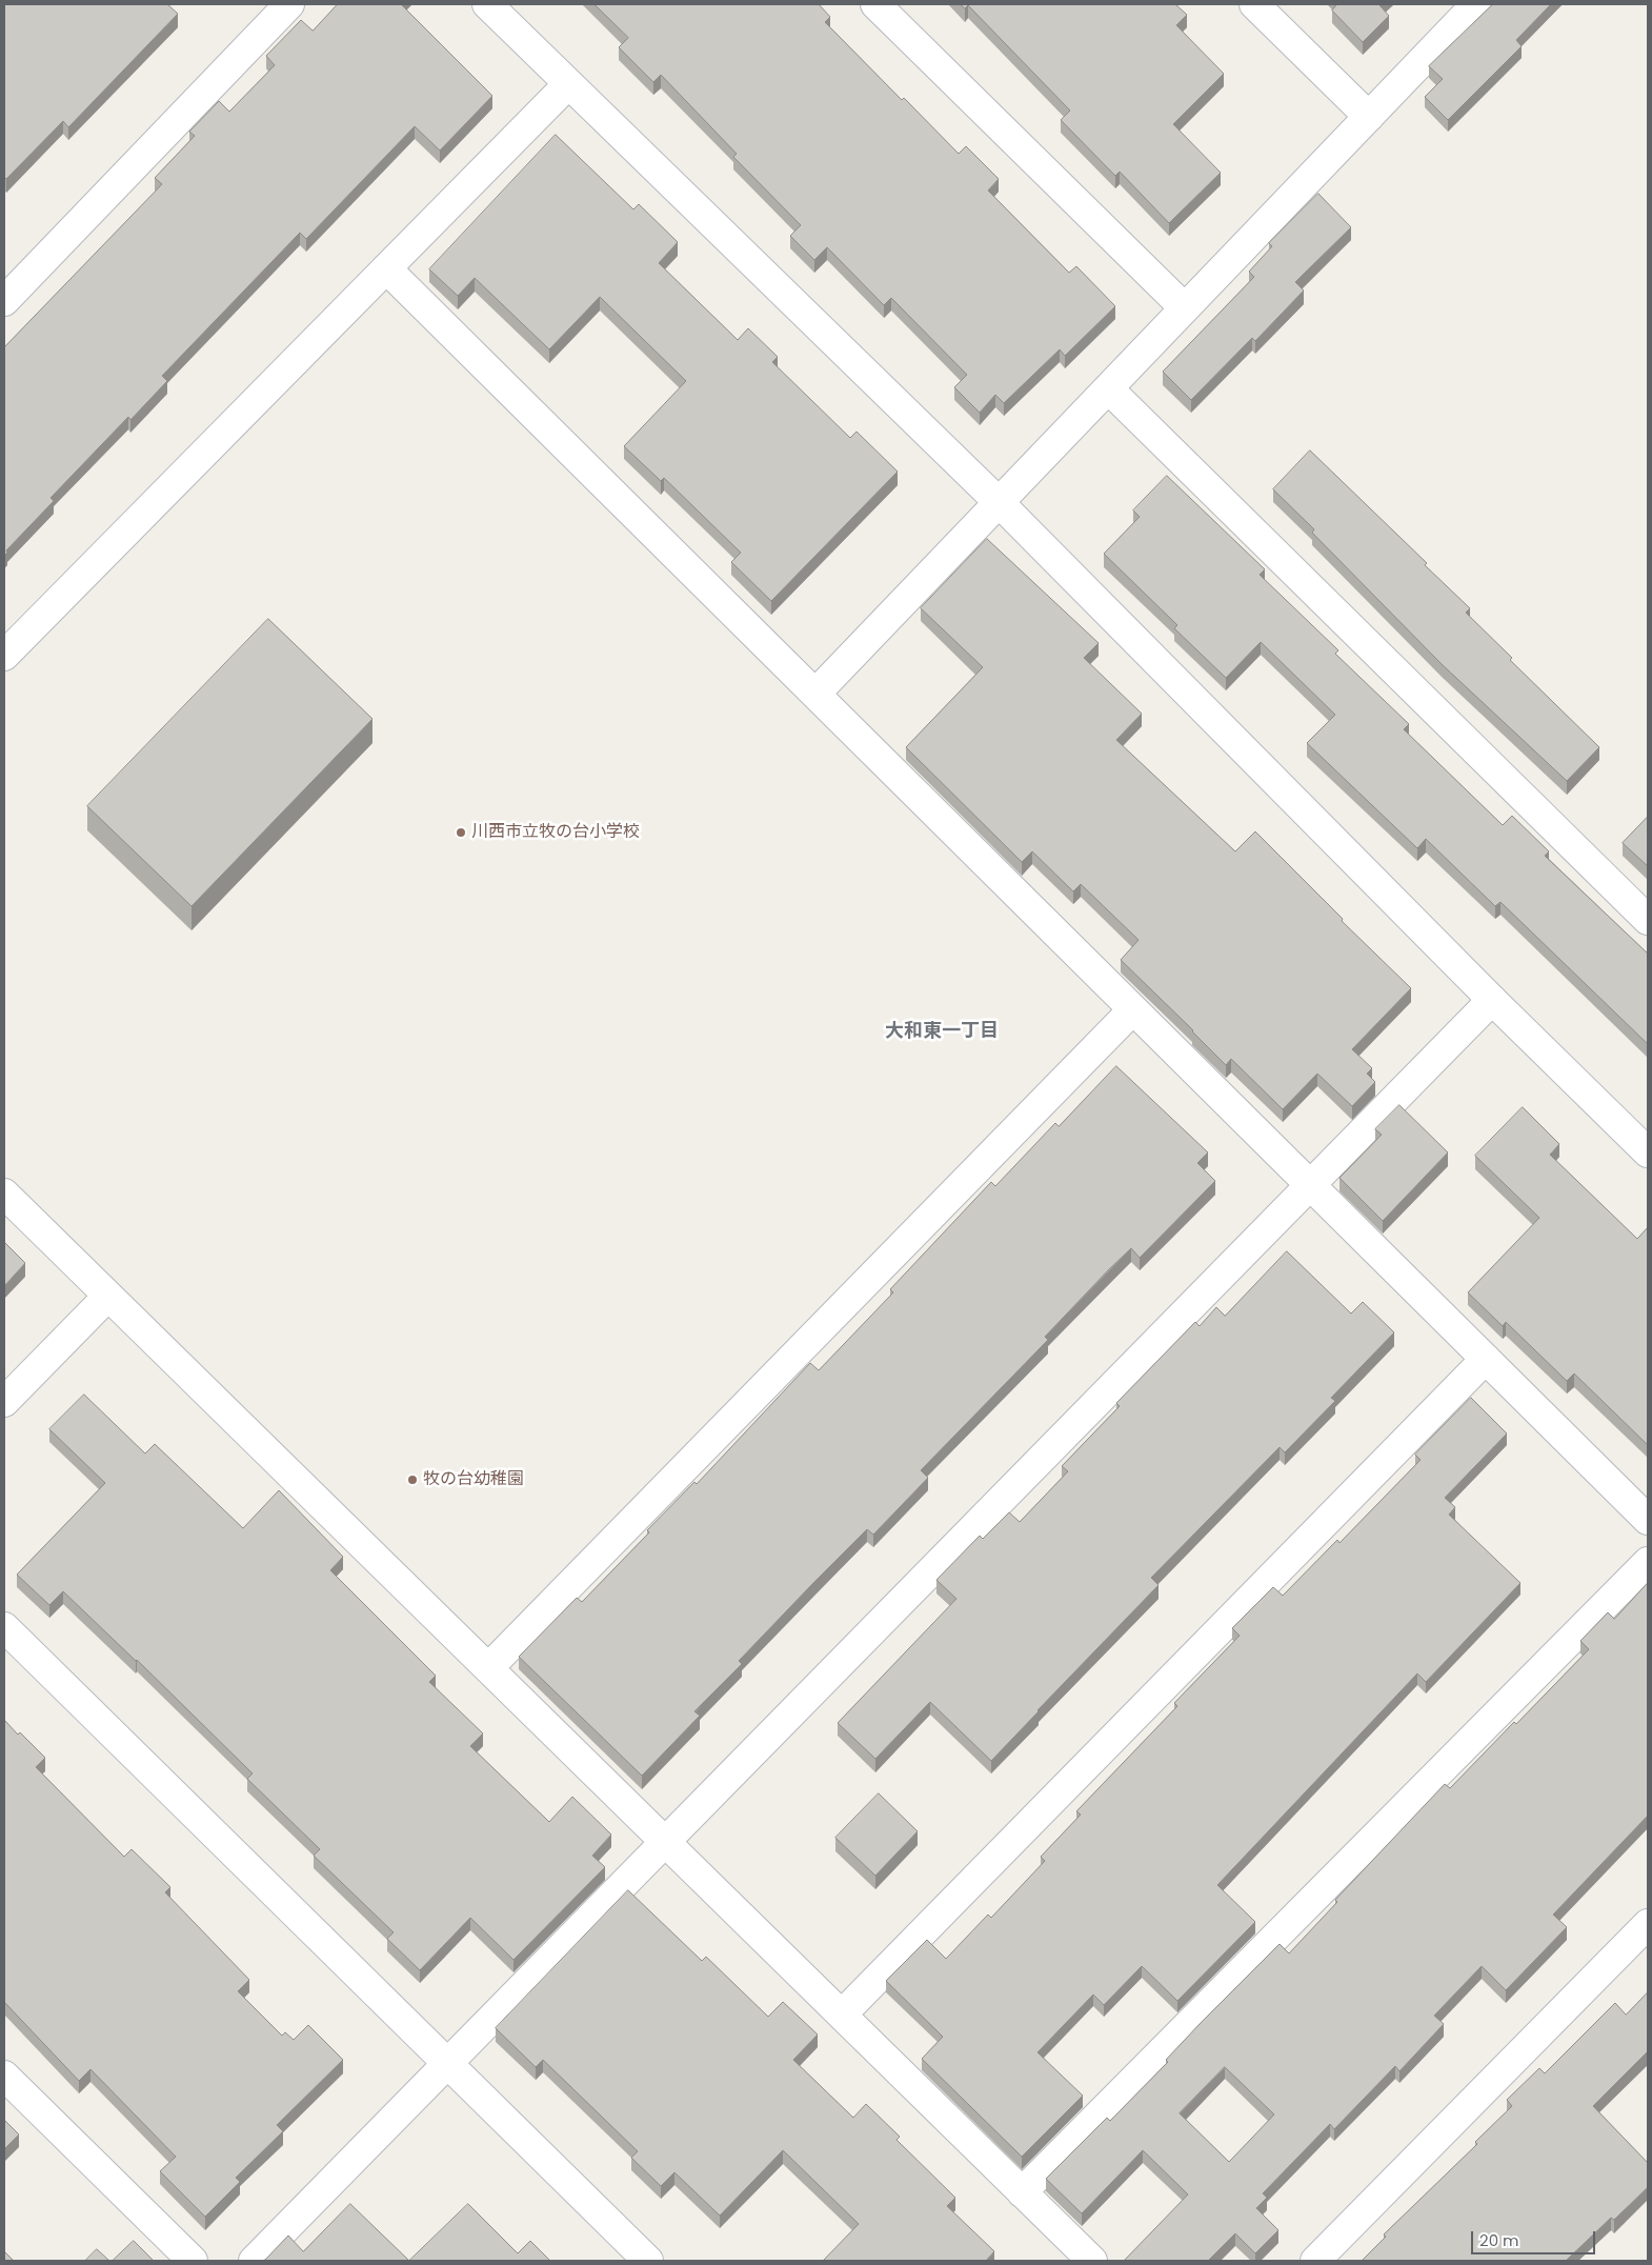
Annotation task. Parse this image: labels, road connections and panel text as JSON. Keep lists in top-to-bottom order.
{
  "districts": ["大和東一丁目"],
  "places": ["川西市立牧の台小学校", "牧の台幼稚園"],
  "scale_bar": "20 m"
}
